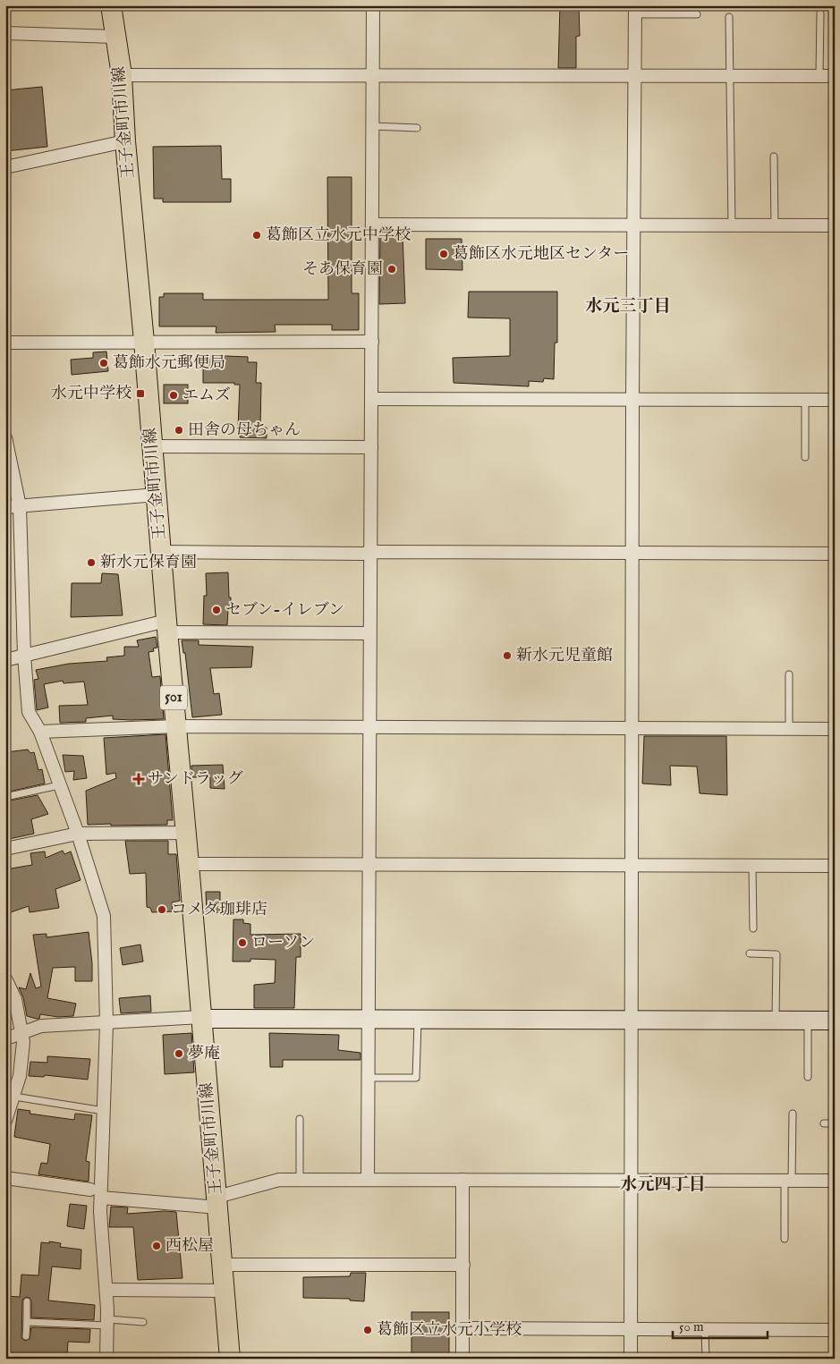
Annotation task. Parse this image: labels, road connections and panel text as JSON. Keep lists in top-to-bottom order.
{
  "streets": {
    "main road": ["王子金町市川線", "501"]
  },
  "districts": ["水元三丁目", "水元四丁目"],
  "places": {
    "other": [
      "葛飾区立水元中学校",
      "葛飾区水元地区センター",
      "そあ保育園",
      "葛飾水元郵便局",
      "エムズ",
      "田舎の母ちゃん",
      "新水元保育園",
      "セブン-イレブン",
      "新水元児童館",
      "コメダ珈琲店",
      "ローソン",
      "夢庵",
      "西松屋",
      "葛飾区立水元小学校"
    ],
    "transit": ["水元中学校"],
    "health": ["サンドラッグ"]
  },
  "scale_bar": "50 m"
}
